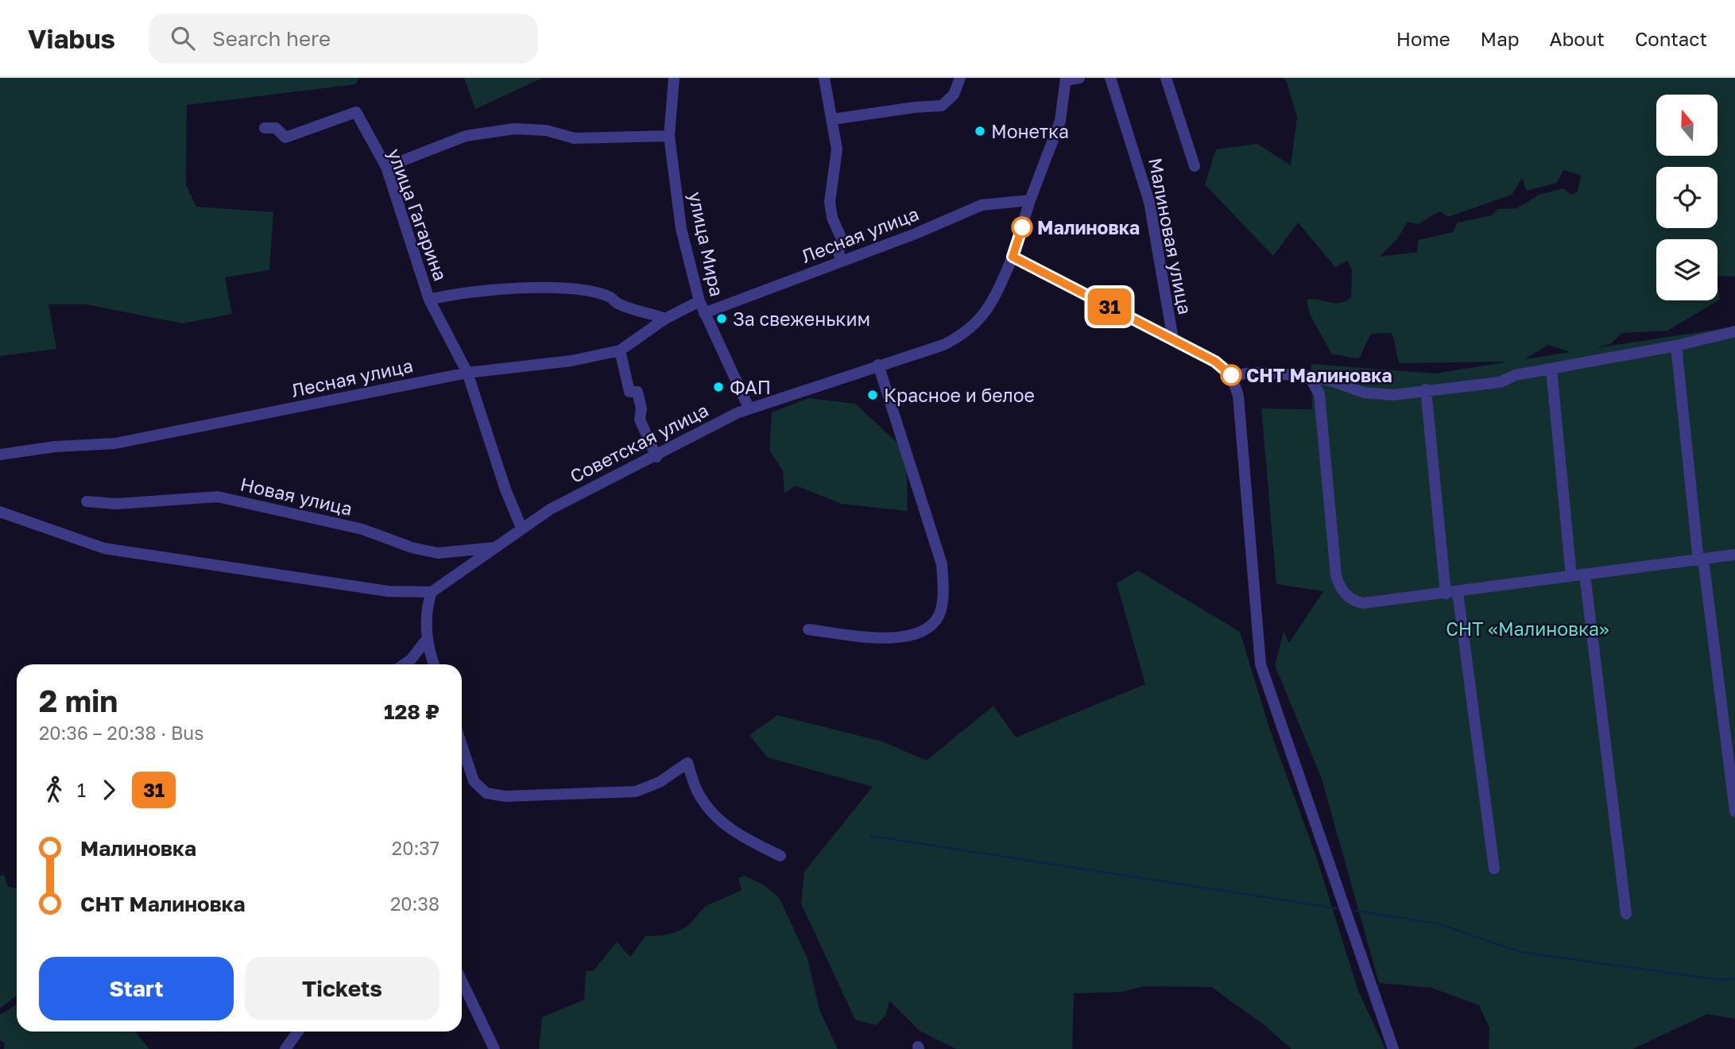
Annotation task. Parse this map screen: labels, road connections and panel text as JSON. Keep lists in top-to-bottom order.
{
  "streets": {
    "street": [
      "улица Гагарина",
      "Лесная улица",
      "Малиновая улица",
      "улица Мира",
      "Советская улица",
      "Новая улица"
    ]
  },
  "crossings": [
    ["улица Гагарина", "Лесная улица"],
    ["улица Гагарина", "Советская улица"],
    ["Лесная улица", "улица Мира"],
    ["Лесная улица", "Советская улица"],
    ["улица Мира", "Советская улица"],
    ["Советская улица", "Новая улица"]
  ],
  "parks": ["СНТ «Малиновка»"],
  "places": [
    "Монетка",
    "Малиновка",
    "За свеженьким",
    "СНТ Малиновка",
    "ФАП",
    "Красное и белое"
  ],
  "lines": ["bus line 31"],
  "north": "top",
  "page": {
    "header": "Viabus",
    "search": "Search here",
    "nav": [
      "Home",
      "Map",
      "About",
      "Contact"
    ],
    "on_map": "31",
    "heading": ["2 min", "20:36 – 20:38 · Bus", "128 ₽"],
    "legs": ["1", "31"],
    "list": [
      {
        "name": "Малиновка",
        "value": "20:37"
      },
      {
        "name": "СНТ Малиновка",
        "value": "20:38"
      }
    ],
    "buttons": ["Start", "Tickets"]
  }
}
